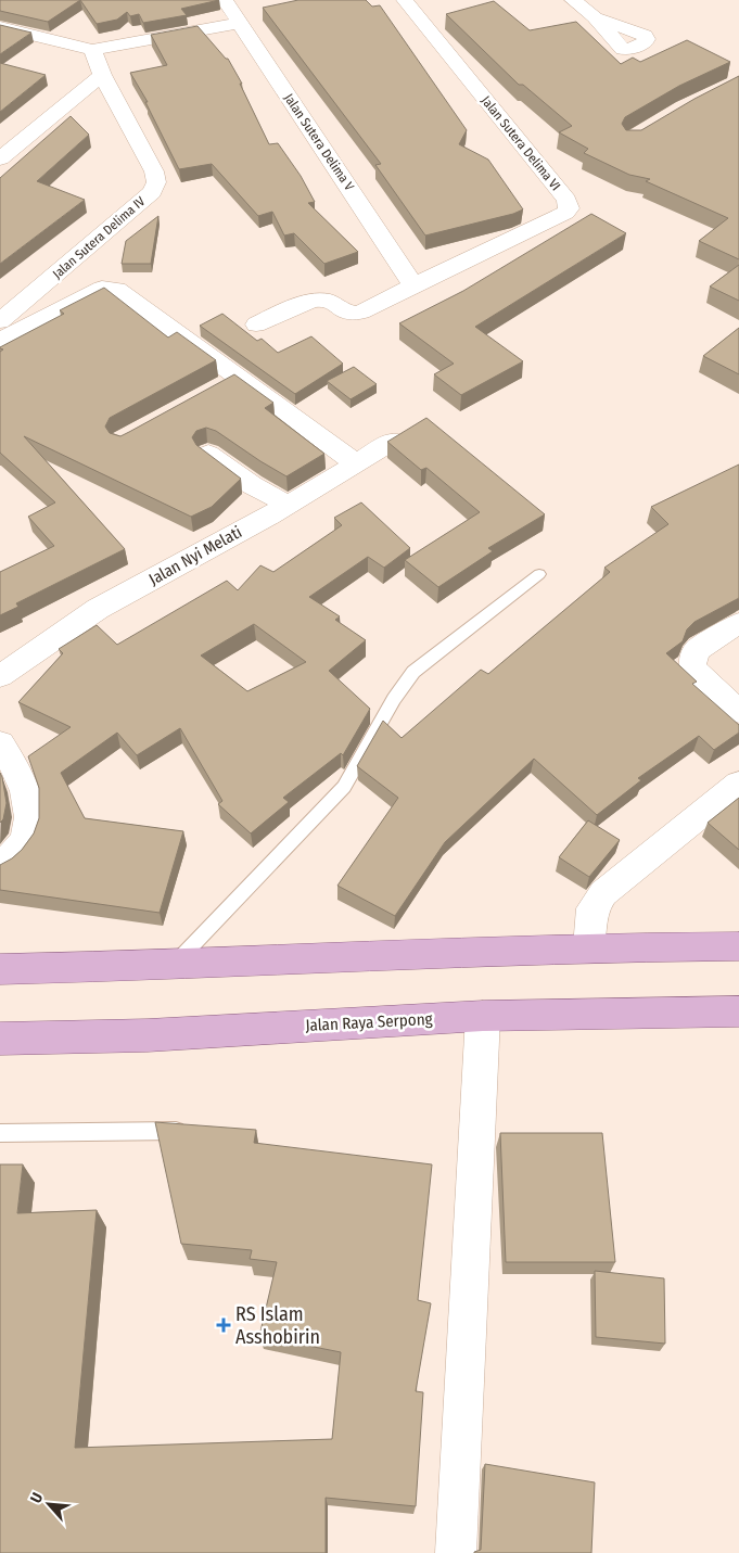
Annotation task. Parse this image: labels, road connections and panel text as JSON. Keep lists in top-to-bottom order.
{
  "streets": {
    "main road": ["Jalan Raya Serpong"],
    "street": [
      "Jalan Sutera Delima V",
      "Jalan Sutera Delima VI",
      "Jalan Sutera Delima IV",
      "Jalan Nyi Melati"
    ]
  },
  "crossings": [
    ["Jalan Sutera Delima V", "Jalan Sutera Delima VI"]
  ],
  "places": {
    "health": ["RS Islam Asshobirin"]
  },
  "north": "top left"
}
